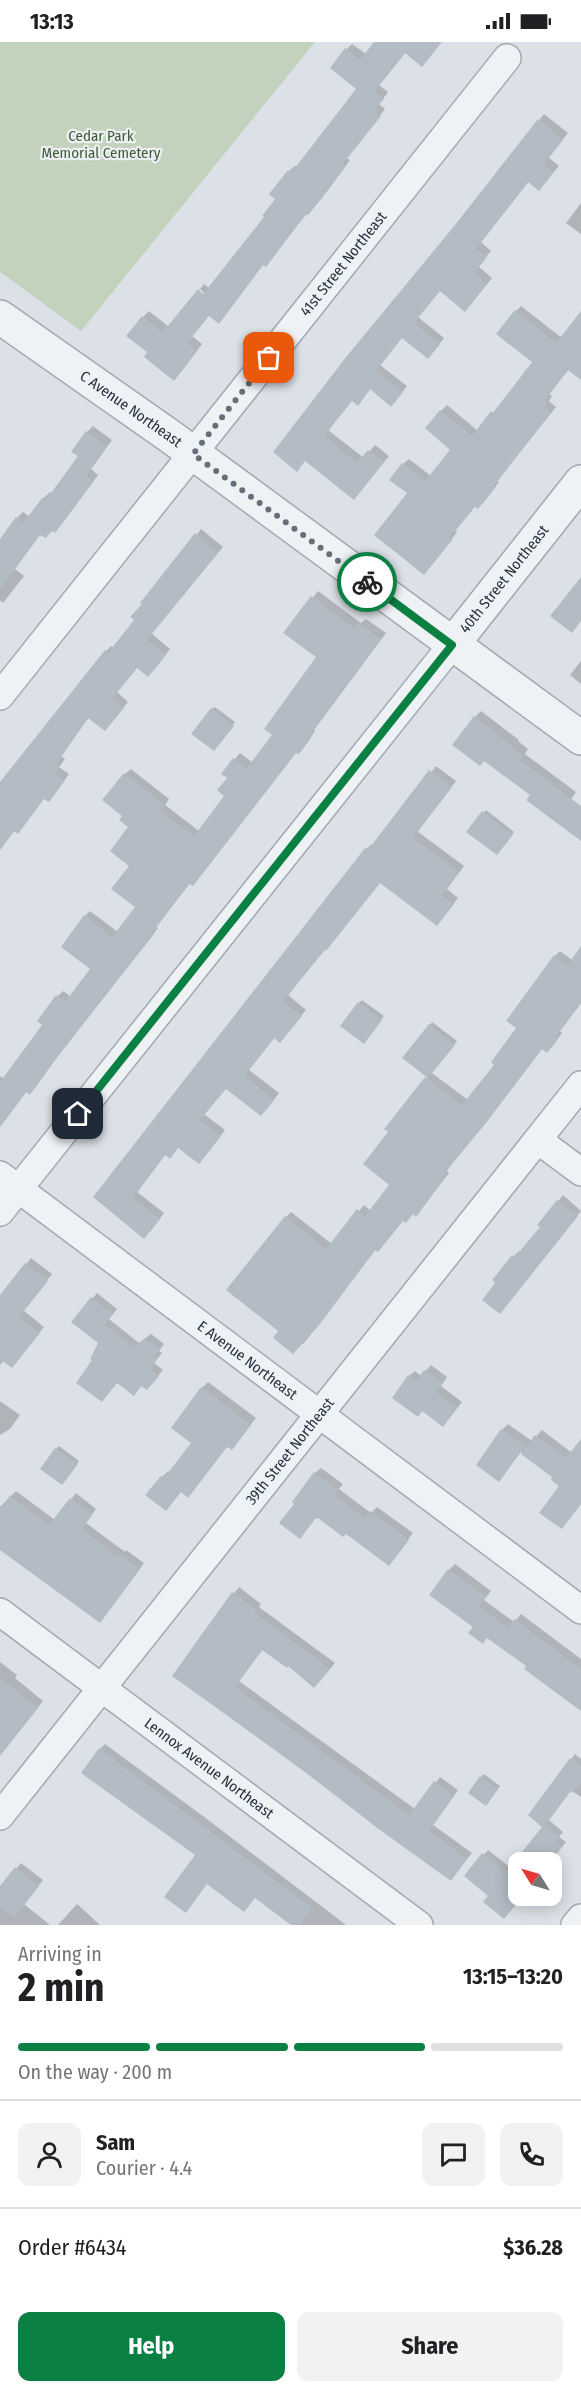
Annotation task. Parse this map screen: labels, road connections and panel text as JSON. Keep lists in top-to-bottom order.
{
  "streets": {
    "street": [
      "41st Street Northeast",
      "C Avenue Northeast",
      "40th Street Northeast",
      "E Avenue Northeast",
      "39th Street Northeast",
      "Lennox Avenue Northeast"
    ]
  },
  "crossings": [
    ["41st Street Northeast", "C Avenue Northeast"],
    ["C Avenue Northeast", "40th Street Northeast"],
    ["40th Street Northeast", "E Avenue Northeast"],
    ["E Avenue Northeast", "39th Street Northeast"],
    ["39th Street Northeast", "Lennox Avenue Northeast"]
  ],
  "parks": ["Cedar Park Memorial Cemetery"],
  "north": "top left",
  "page": {
    "status": "13:13",
    "heading": ["2 min", "Arriving in", "13:15–13:20"],
    "panel": [
      "Sam",
      "Courier · 4.4",
      "Order #6434",
      "$36.28"
    ],
    "bar": "On the way · 200 m",
    "buttons": ["Help", "Share"]
  }
}
